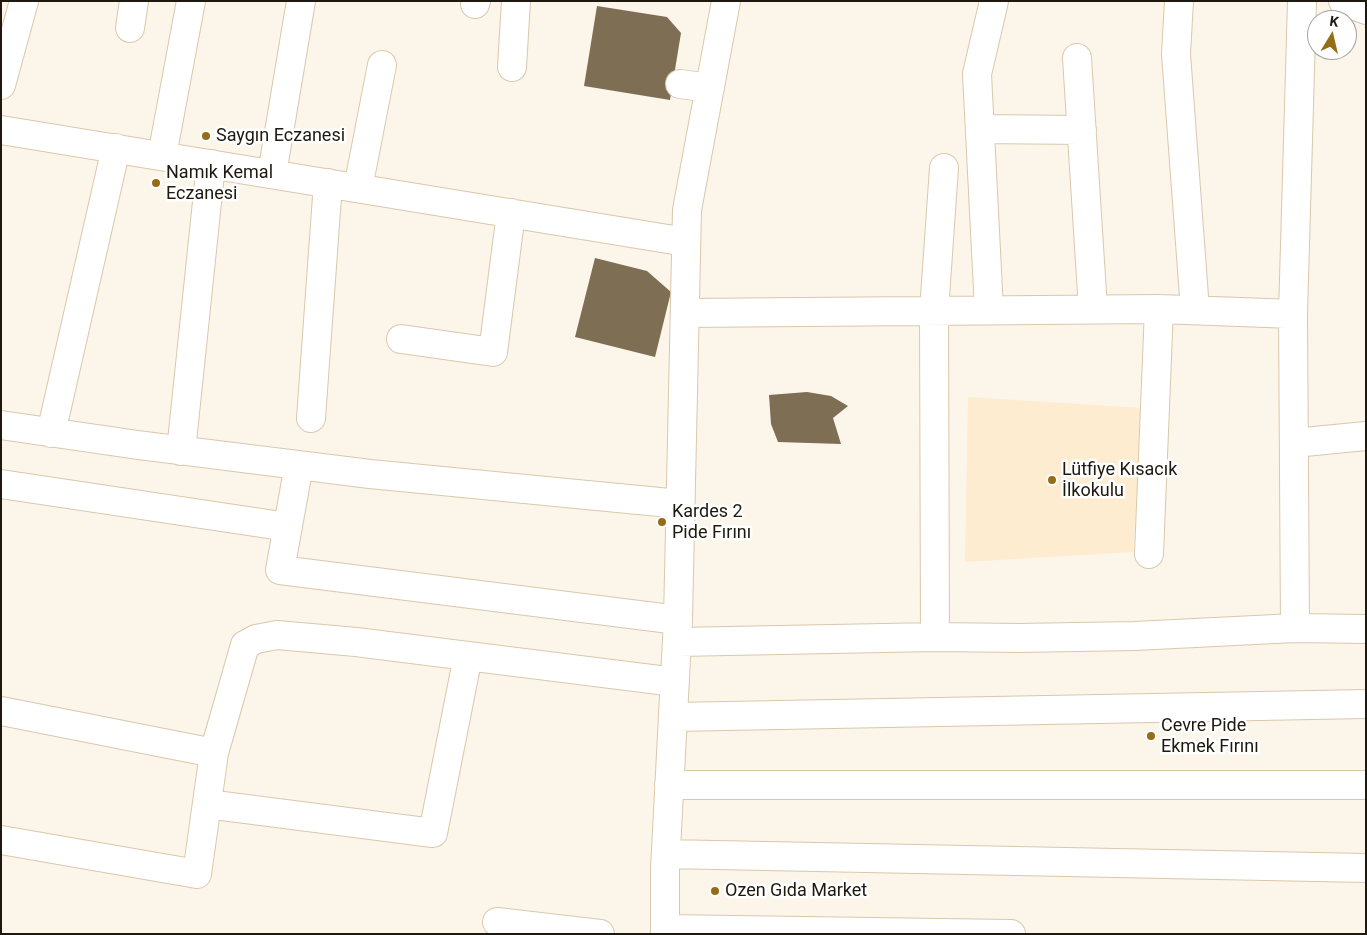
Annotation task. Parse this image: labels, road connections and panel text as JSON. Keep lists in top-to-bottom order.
{
  "places": [
    "Saygın Eczanesi",
    "Namık Kemal Eczanesi",
    "Lütfiye Kısacık İlkokulu",
    "Kardes 2 Pide Fırını",
    "Cevre Pide Ekmek Fırını",
    "Ozen Gıda Market"
  ],
  "north": "top"
}
